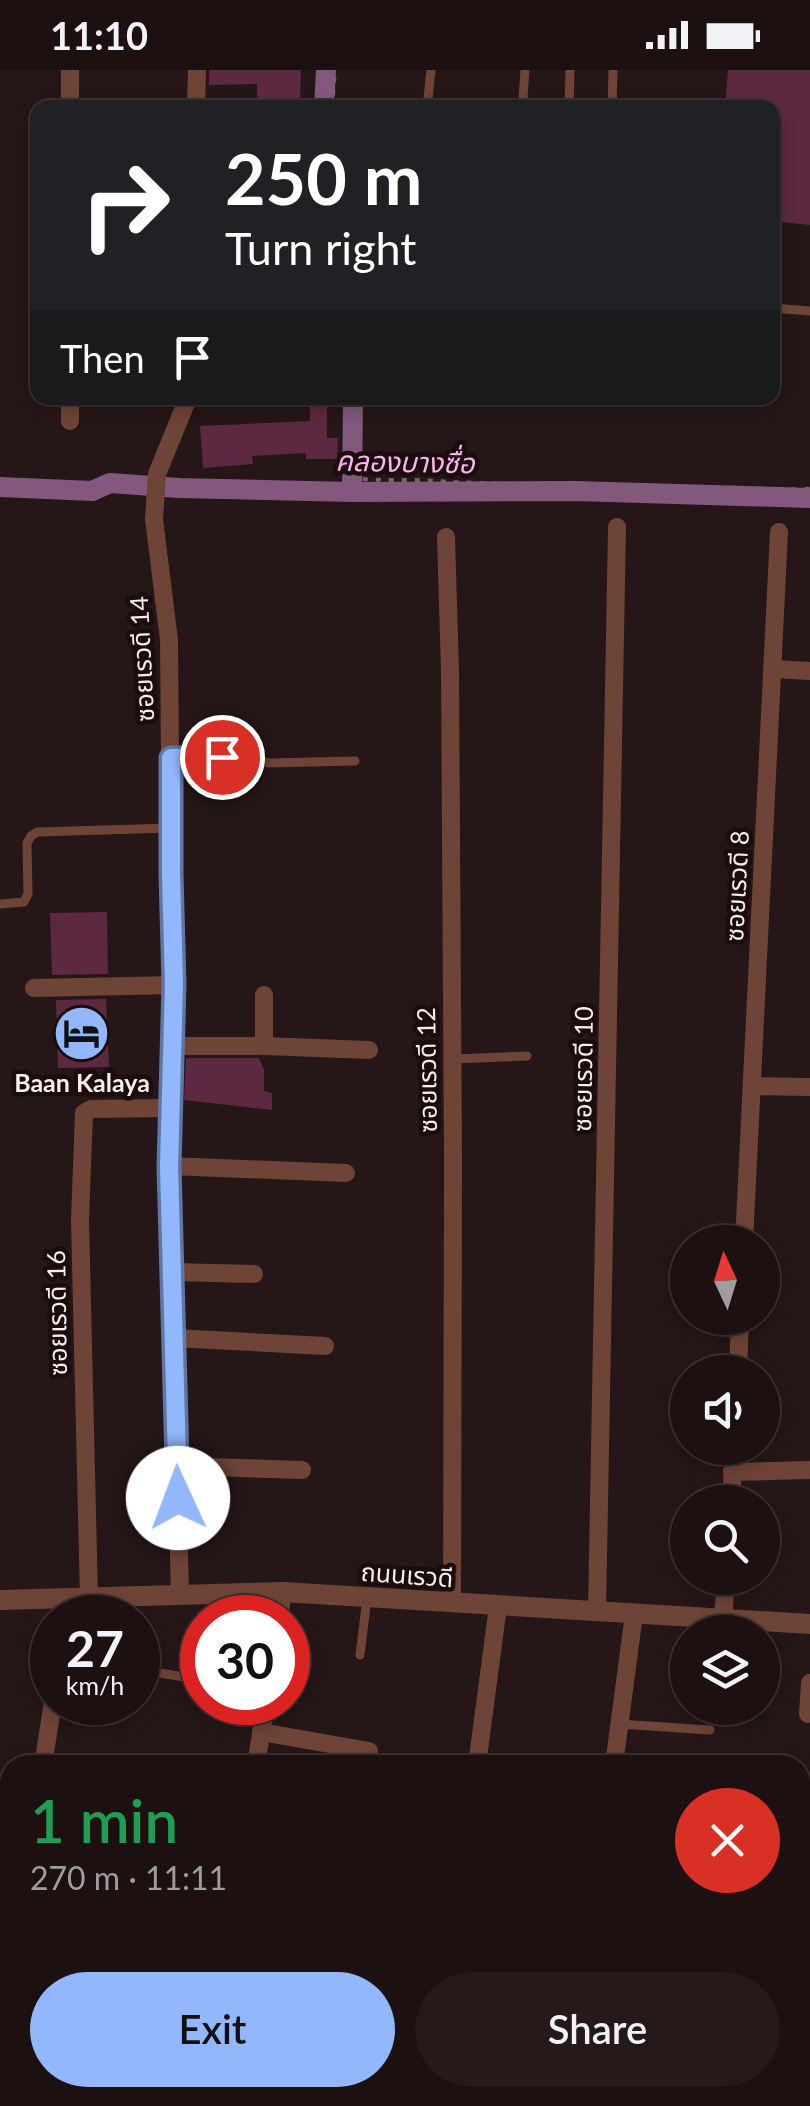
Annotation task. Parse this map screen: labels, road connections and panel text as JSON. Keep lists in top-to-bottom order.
{
  "streets": {
    "street": [
      "ซอยเรวดี 14",
      "ซอยเรวดี 8",
      "ซอยเรวดี 10",
      "ซอยเรวดี 12",
      "ซอยเรวดี 16",
      "ถนนเรวดี"
    ]
  },
  "crossings": [
    ["ซอยเรวดี 14", "ซอยเรวดี 16"],
    ["ซอยเรวดี 14", "ถนนเรวดี"],
    ["ซอยเรวดี 10", "ถนนเรวดี"],
    ["ซอยเรวดี 12", "ถนนเรวดี"]
  ],
  "water": ["คลองบางซื่อ"],
  "places": {
    "hotel": ["Baan Kalaya"]
  },
  "north": "top",
  "page": {
    "status": "11:10",
    "turn": ["250 m", "Turn right"],
    "then": "Then",
    "speed": "27 km/h",
    "limit": "30",
    "heading": ["1 min", "270 m · 11:11"],
    "buttons": ["Exit", "Share"]
  }
}
